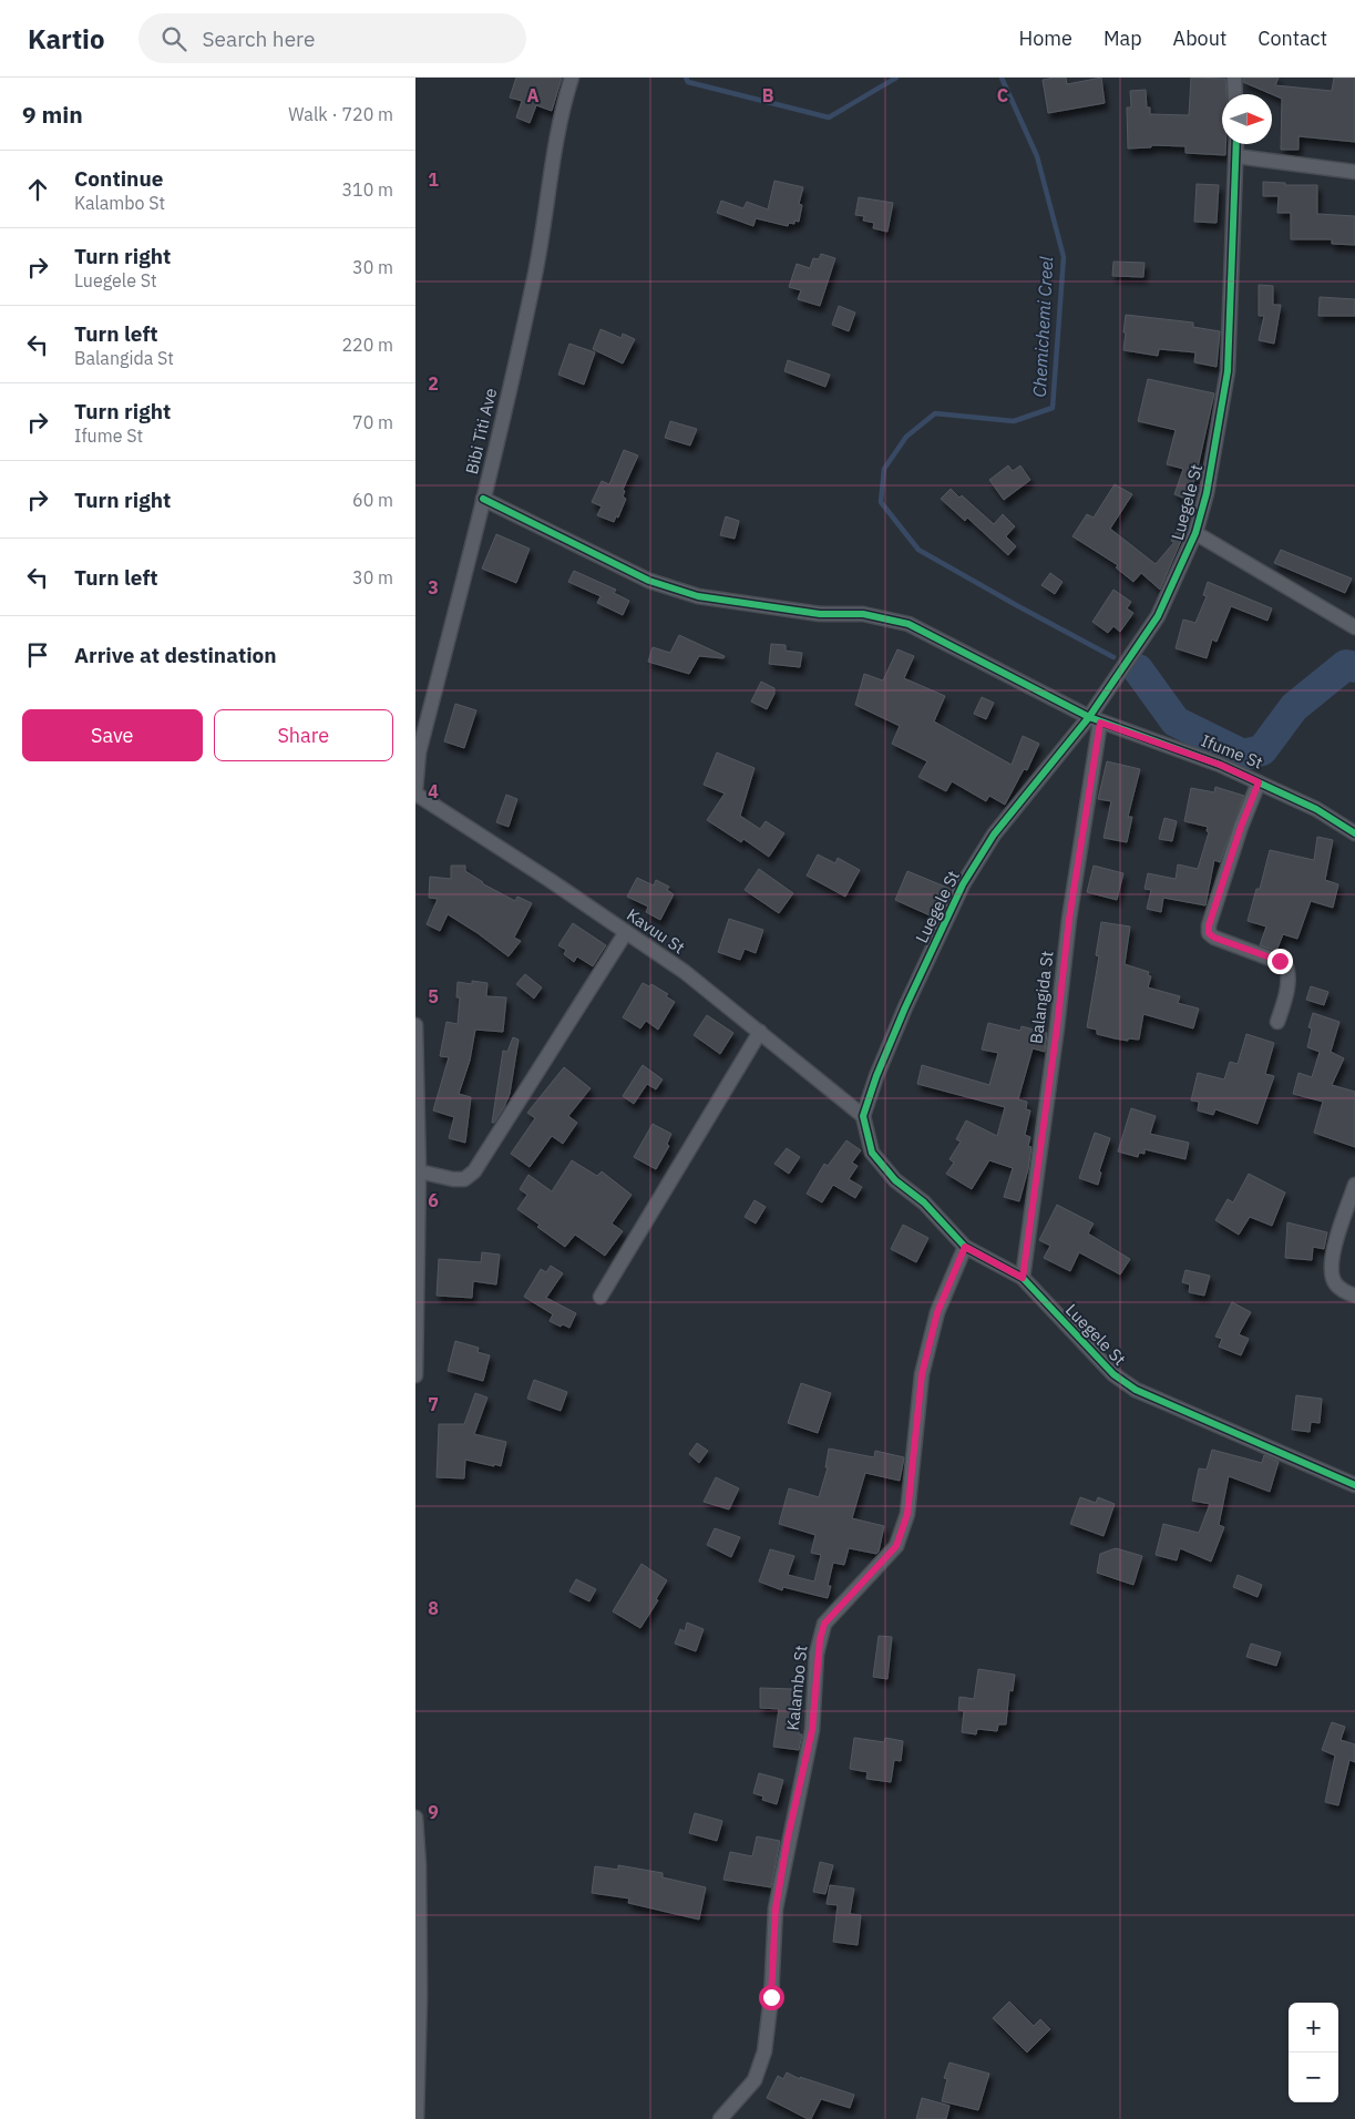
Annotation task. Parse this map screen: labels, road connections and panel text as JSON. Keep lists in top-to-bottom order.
{
  "streets": {
    "street": [
      "Bibi Titi Ave",
      "Luegele St",
      "Ifume St",
      "Kavuu St",
      "Balangida St",
      "Kalambo St"
    ]
  },
  "crossings": [
    ["Bibi Titi Ave", "Ifume St"],
    ["Bibi Titi Ave", "Kavuu St"],
    ["Luegele St", "Ifume St"],
    ["Luegele St", "Kavuu St"],
    ["Luegele St", "Balangida St"],
    ["Luegele St", "Kalambo St"],
    ["Ifume St", "Balangida St"]
  ],
  "water": ["Chemichemi Creel"],
  "north": "right",
  "page": {
    "header": "Kartio",
    "search": "Search here",
    "nav": [
      "Home",
      "Map",
      "About",
      "Contact"
    ],
    "heading": ["9 min", "Walk · 720 m"],
    "list": [
      ["Continue", "Kalambo St", "310 m"],
      ["Turn right", "Luegele St", "30 m"],
      ["Turn left", "Balangida St", "220 m"],
      ["Turn right", "Ifume St", "70 m"],
      ["Turn right", "60 m"],
      ["Turn left", "30 m"],
      "Arrive at destination"
    ],
    "buttons": ["Save", "Share"],
    "map_buttons": ["+", "−"]
  },
  "grid": {
    "columns": ["A", "B", "C"],
    "rows": [
      "1",
      "2",
      "3",
      "4",
      "5",
      "6",
      "7",
      "8",
      "9"
    ]
  }
}
